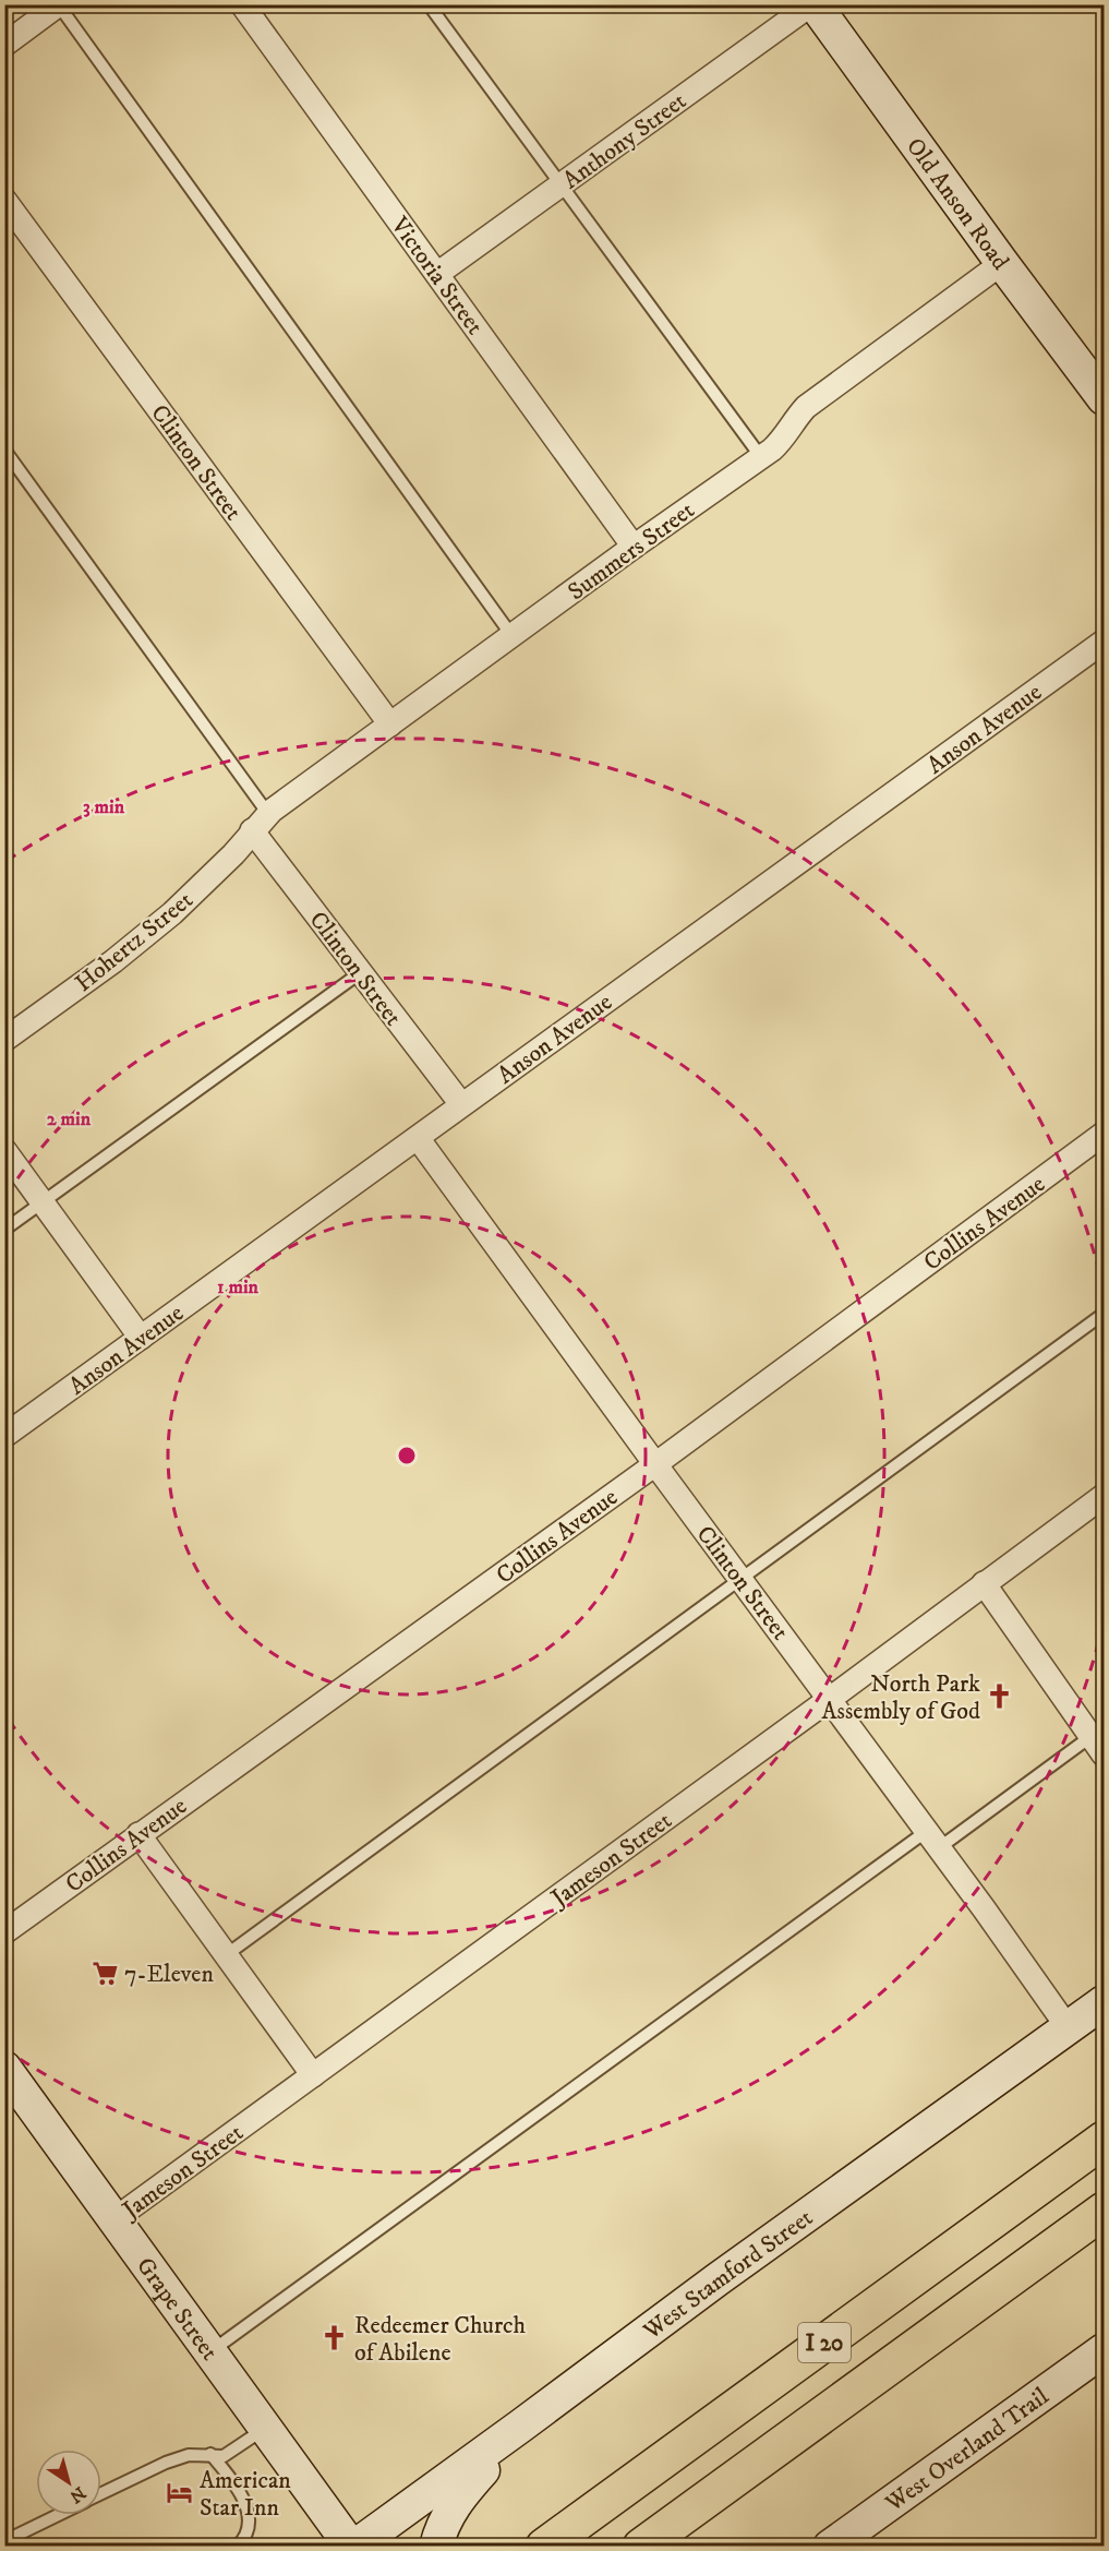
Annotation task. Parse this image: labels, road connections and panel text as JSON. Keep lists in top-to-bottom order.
{
  "streets": {
    "highway": ["I 20"],
    "main road": [
      "Old Anson Road",
      "West Stamford Street",
      "Grape Street",
      "West Overland Trail"
    ],
    "street": [
      "Anthony Street",
      "Victoria Street",
      "Clinton Street",
      "Summers Street",
      "Anson Avenue",
      "Hohertz Street",
      "Collins Avenue",
      "Jameson Street"
    ]
  },
  "crossings": [
    ["Anthony Street", "Old Anson Road"],
    ["Anthony Street", "Victoria Street"],
    ["Old Anson Road", "Summers Street"],
    ["Victoria Street", "Summers Street"],
    ["Clinton Street", "Summers Street"],
    ["Clinton Street", "Anson Avenue"],
    ["Clinton Street", "Hohertz Street"],
    ["Clinton Street", "Collins Avenue"],
    ["Clinton Street", "Jameson Street"],
    ["Clinton Street", "West Stamford Street"],
    ["Summers Street", "Hohertz Street"],
    ["Jameson Street", "Grape Street"],
    ["West Stamford Street", "Grape Street"]
  ],
  "places": {
    "church": ["North Park Assembly of God", "Redeemer Church of Abilene"],
    "supermarket": ["7-Eleven"],
    "hotel": ["American Star Inn"]
  },
  "north": "bottom right",
  "rings": ["3 min", "2 min", "1 min"]
}
